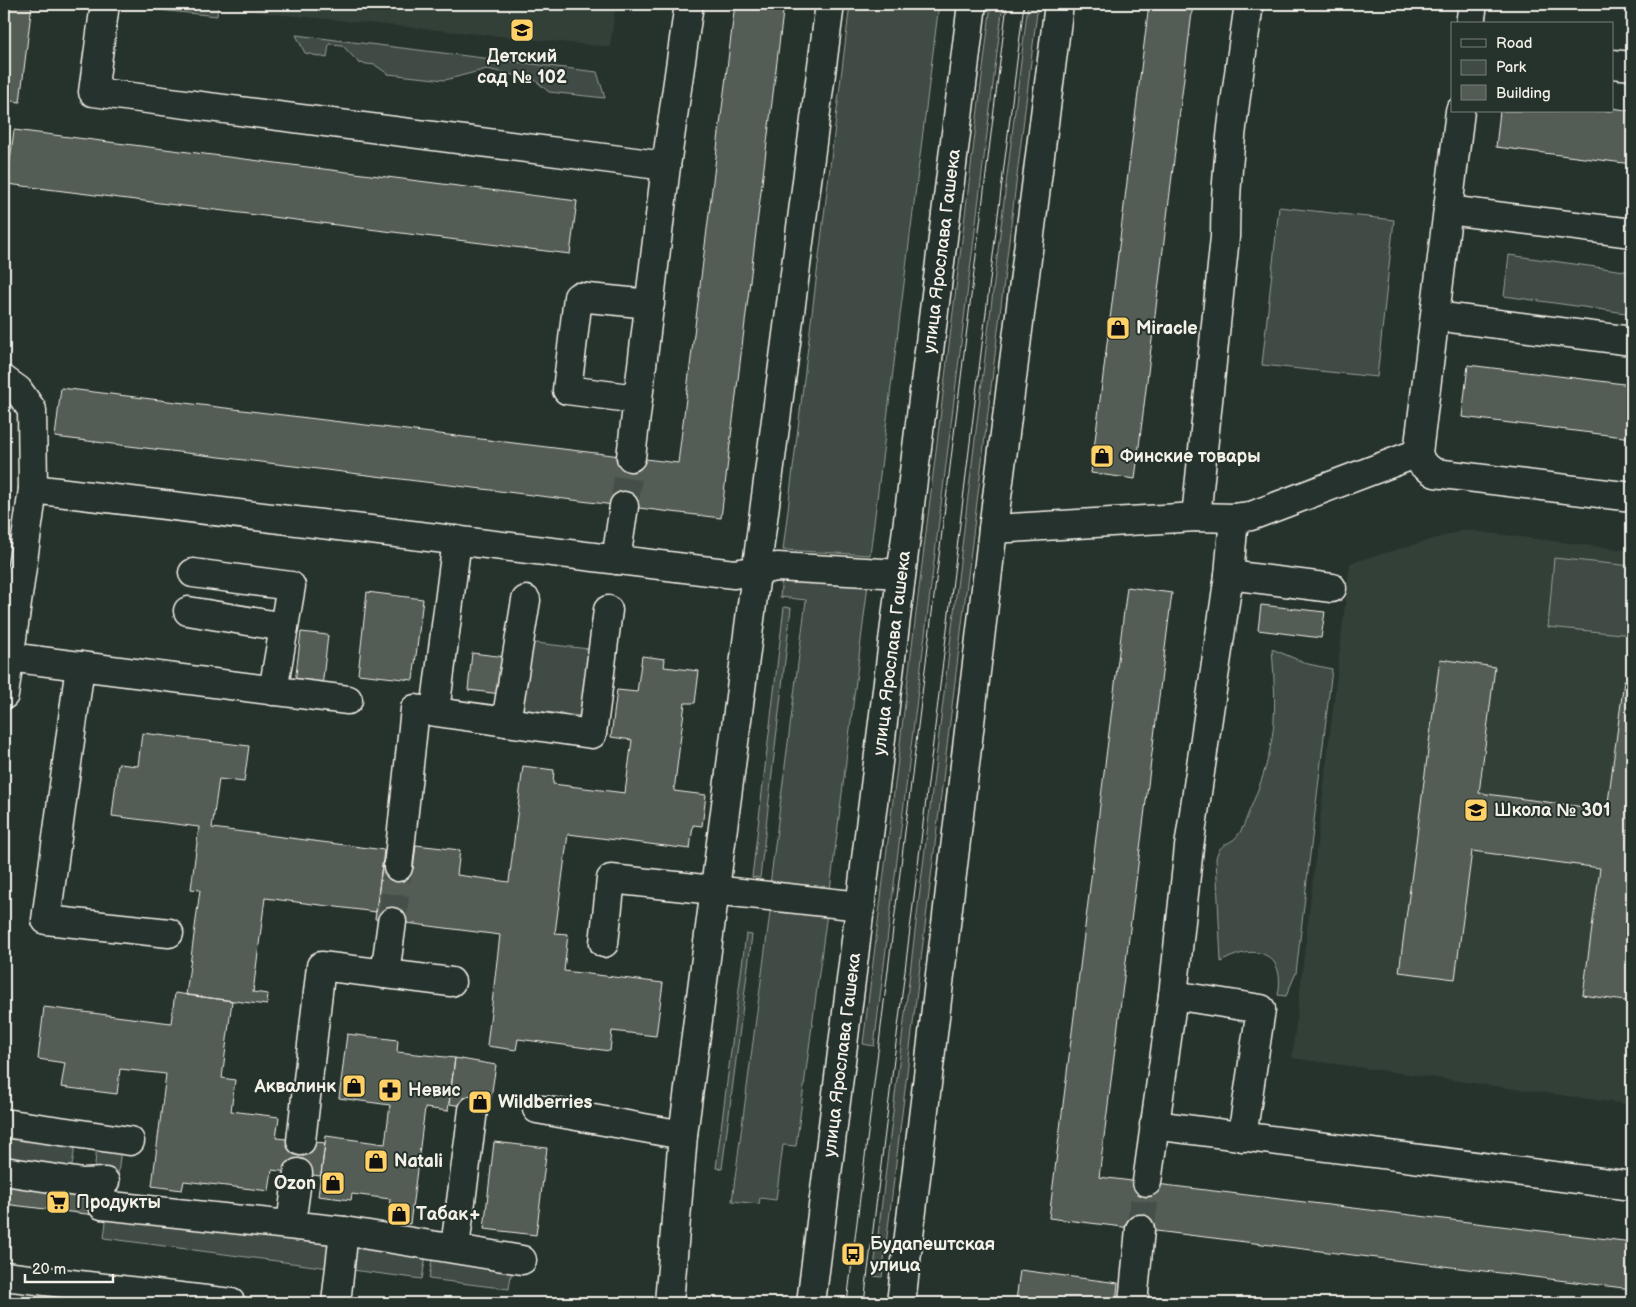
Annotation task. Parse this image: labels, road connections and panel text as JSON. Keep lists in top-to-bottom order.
{
  "streets": {
    "street": ["улица Ярослава Гашека"]
  },
  "places": {
    "school or university": ["Детский сад № 102", "Школа № 301"],
    "shop": [
      "Miracle",
      "Финские товары",
      "Аквалинк",
      "Wildberries",
      "Natali",
      "Ozon",
      "Табак+"
    ],
    "pharmacy": ["Невис"],
    "supermarket": ["Продукты"],
    "bus stop": ["Будапештская улица"]
  },
  "legend": ["Road", "Park", "Building"],
  "scale_bar": "20 m"
}
